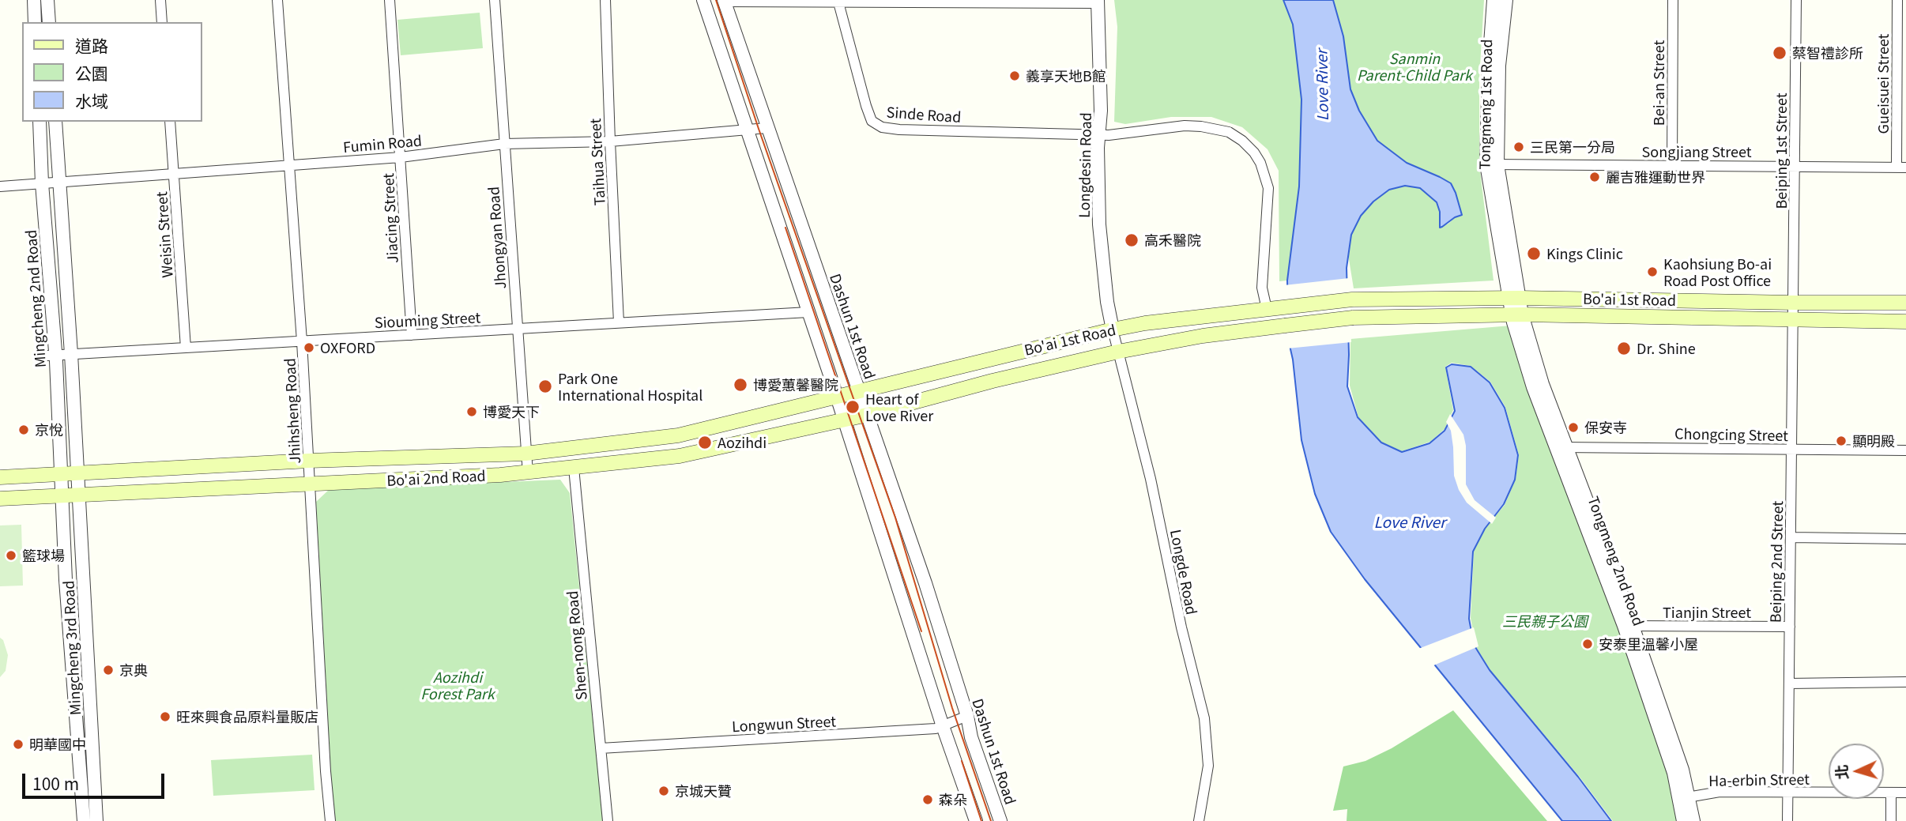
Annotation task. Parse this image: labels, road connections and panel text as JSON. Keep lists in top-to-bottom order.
{
  "streets": {
    "main road": ["Bo'ai 1st Road", "Bo'ai 2nd Road"],
    "street": [
      "Bei-an Street",
      "Gueisuei Street",
      "Tongmeng 1st Road",
      "Sinde Road",
      "Fumin Road",
      "Beiping 1st Street",
      "Songjiang Street",
      "Taihua Street",
      "Longdesin Road",
      "Jiacing Street",
      "Weisin Street",
      "Jhongyan Road",
      "Mingcheng 2nd Road",
      "Siouming Street",
      "Dashun 1st Road",
      "Jhihsheng Road",
      "Chongcing Street",
      "Tongmeng 2nd Road",
      "Beiping 2nd Street",
      "Longde Road",
      "Tianjin Street",
      "Shen-nong Road",
      "Mingcheng 3rd Road",
      "Longwun Street",
      "Ha-erbin Street"
    ]
  },
  "crossings": [
    ["Bei-an Street", "Songjiang Street"],
    ["Gueisuei Street", "Songjiang Street"],
    ["Tongmeng 1st Road", "Songjiang Street"],
    ["Tongmeng 1st Road", "Tongmeng 2nd Road"],
    ["Sinde Road", "Longdesin Road"],
    ["Sinde Road", "Bo'ai 1st Road"],
    ["Fumin Road", "Taihua Street"],
    ["Fumin Road", "Jiacing Street"],
    ["Fumin Road", "Weisin Street"],
    ["Fumin Road", "Jhongyan Road"],
    ["Fumin Road", "Mingcheng 2nd Road"],
    ["Fumin Road", "Dashun 1st Road"],
    ["Fumin Road", "Jhihsheng Road"],
    ["Beiping 1st Street", "Songjiang Street"],
    ["Beiping 1st Street", "Bo'ai 1st Road"],
    ["Beiping 1st Street", "Beiping 2nd Street"],
    ["Songjiang Street", "Tongmeng 2nd Road"],
    ["Taihua Street", "Siouming Street"],
    ["Longdesin Road", "Bo'ai 1st Road"],
    ["Longdesin Road", "Longde Road"],
    ["Jiacing Street", "Siouming Street"],
    ["Weisin Street", "Siouming Street"],
    ["Jhongyan Road", "Siouming Street"],
    ["Jhongyan Road", "Bo'ai 2nd Road"],
    ["Mingcheng 2nd Road", "Siouming Street"],
    ["Mingcheng 2nd Road", "Bo'ai 2nd Road"],
    ["Mingcheng 2nd Road", "Mingcheng 3rd Road"],
    ["Bo'ai 1st Road", "Dashun 1st Road"],
    ["Bo'ai 1st Road", "Bo'ai 2nd Road"],
    ["Bo'ai 1st Road", "Tongmeng 2nd Road"],
    ["Bo'ai 1st Road", "Beiping 2nd Street"],
    ["Bo'ai 1st Road", "Longde Road"],
    ["Siouming Street", "Jhihsheng Road"],
    ["Dashun 1st Road", "Bo'ai 2nd Road"],
    ["Dashun 1st Road", "Longwun Street"],
    ["Jhihsheng Road", "Bo'ai 2nd Road"],
    ["Chongcing Street", "Tongmeng 2nd Road"],
    ["Chongcing Street", "Beiping 2nd Street"],
    ["Bo'ai 2nd Road", "Shen-nong Road"],
    ["Bo'ai 2nd Road", "Mingcheng 3rd Road"],
    ["Tongmeng 2nd Road", "Tianjin Street"],
    ["Tongmeng 2nd Road", "Ha-erbin Street"],
    ["Beiping 2nd Street", "Tianjin Street"],
    ["Beiping 2nd Street", "Ha-erbin Street"],
    ["Shen-nong Road", "Longwun Street"]
  ],
  "water": ["Love River"],
  "parks": ["Sanmin Parent-Child Park", "三民親子公園", "Aozihdi Forest Park"],
  "places": [
    "蔡智禮診所",
    "義享天地B館",
    "三民第一分局",
    "麗吉雅運動世界",
    "高禾醫院",
    "Kings Clinic",
    "Kaohsiung Bo-ai Road Post Office",
    "OXFORD",
    "Dr. Shine",
    "博愛蕙馨醫院",
    "Park One International Hospital",
    "Heart of Love River",
    "博愛天下",
    "保安寺",
    "京悅",
    "顯明殿",
    "Aozihdi",
    "籃球場",
    "安泰里溫馨小屋",
    "京典",
    "旺來興食品原料量販店",
    "明華國中",
    "京城天贊",
    "森朵"
  ],
  "legend": ["道路", "公園", "水域"],
  "scale_bar": "100 m",
  "north": "left"
}
